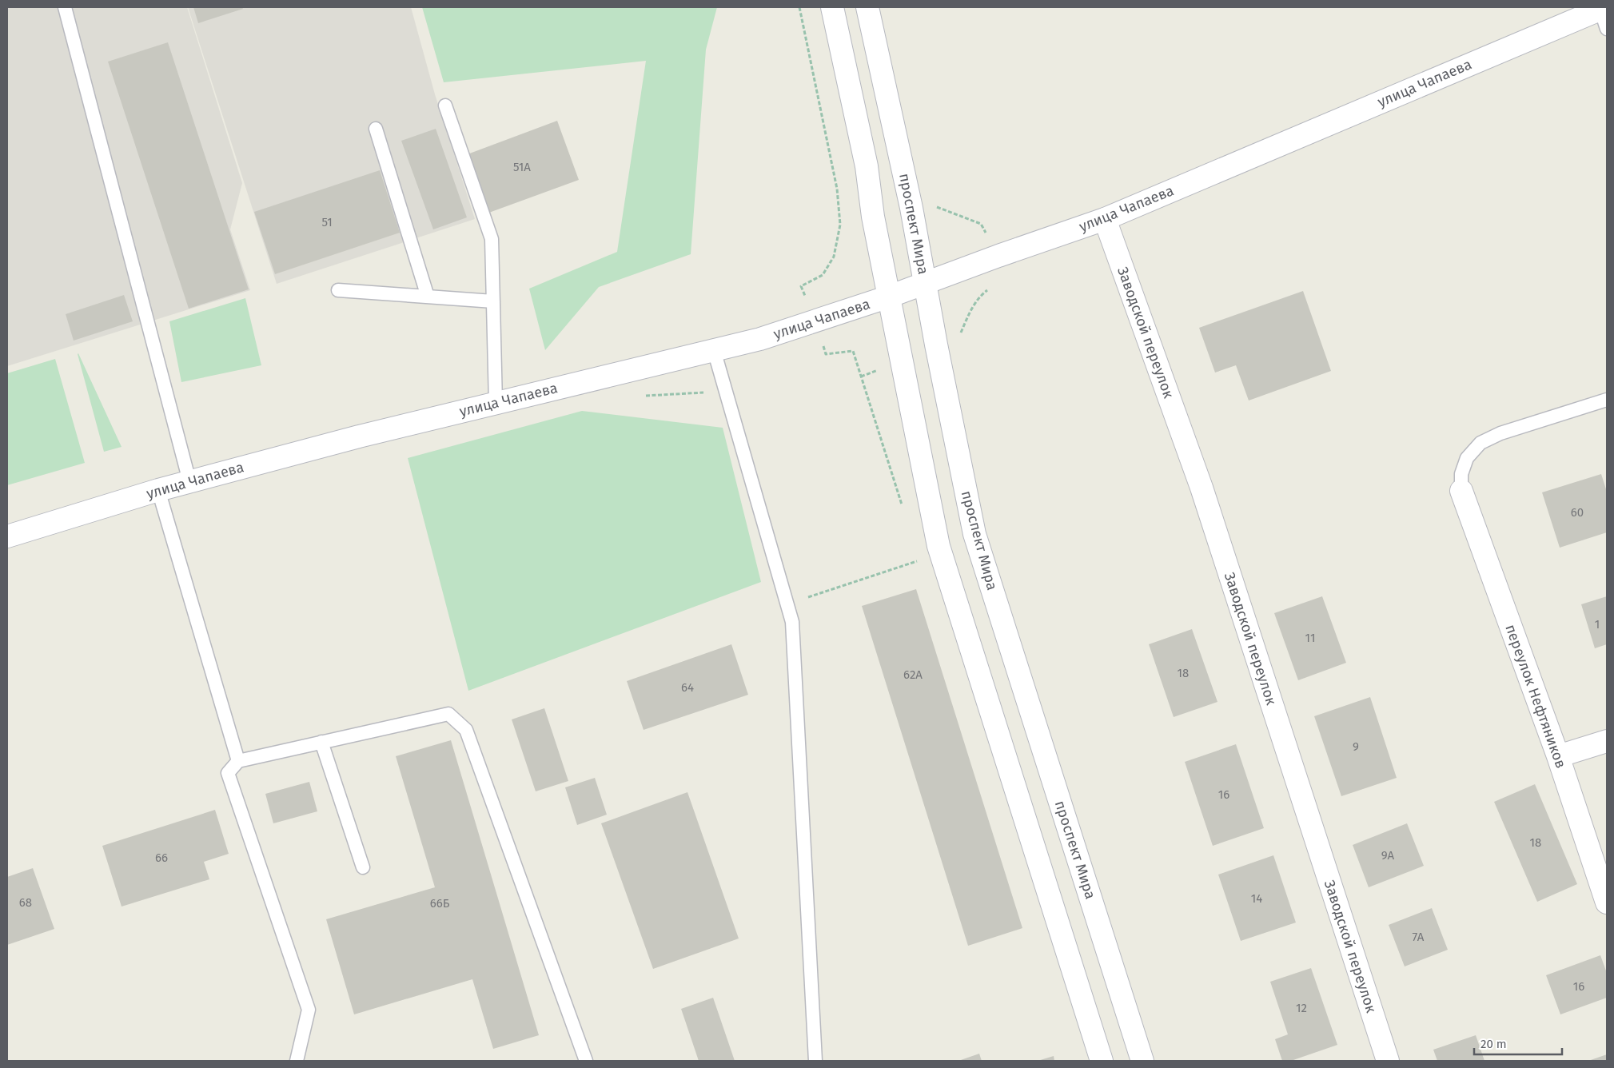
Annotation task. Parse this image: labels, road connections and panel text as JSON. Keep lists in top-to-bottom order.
{
  "streets": {
    "street": [
      "улица Чапаева",
      "проспект Мира",
      "Заводской переулок",
      "переулок Нефтяников"
    ]
  },
  "crossings": [
    ["улица Чапаева", "проспект Мира"],
    ["улица Чапаева", "Заводской переулок"]
  ],
  "house_numbers": [
    "51А",
    "51",
    "60",
    "1",
    "11",
    "18",
    "62А",
    "64",
    "9",
    "16",
    "18",
    "9А",
    "66",
    "14",
    "68",
    "66Б",
    "7А",
    "16",
    "12"
  ],
  "scale_bar": "20 m"
}
